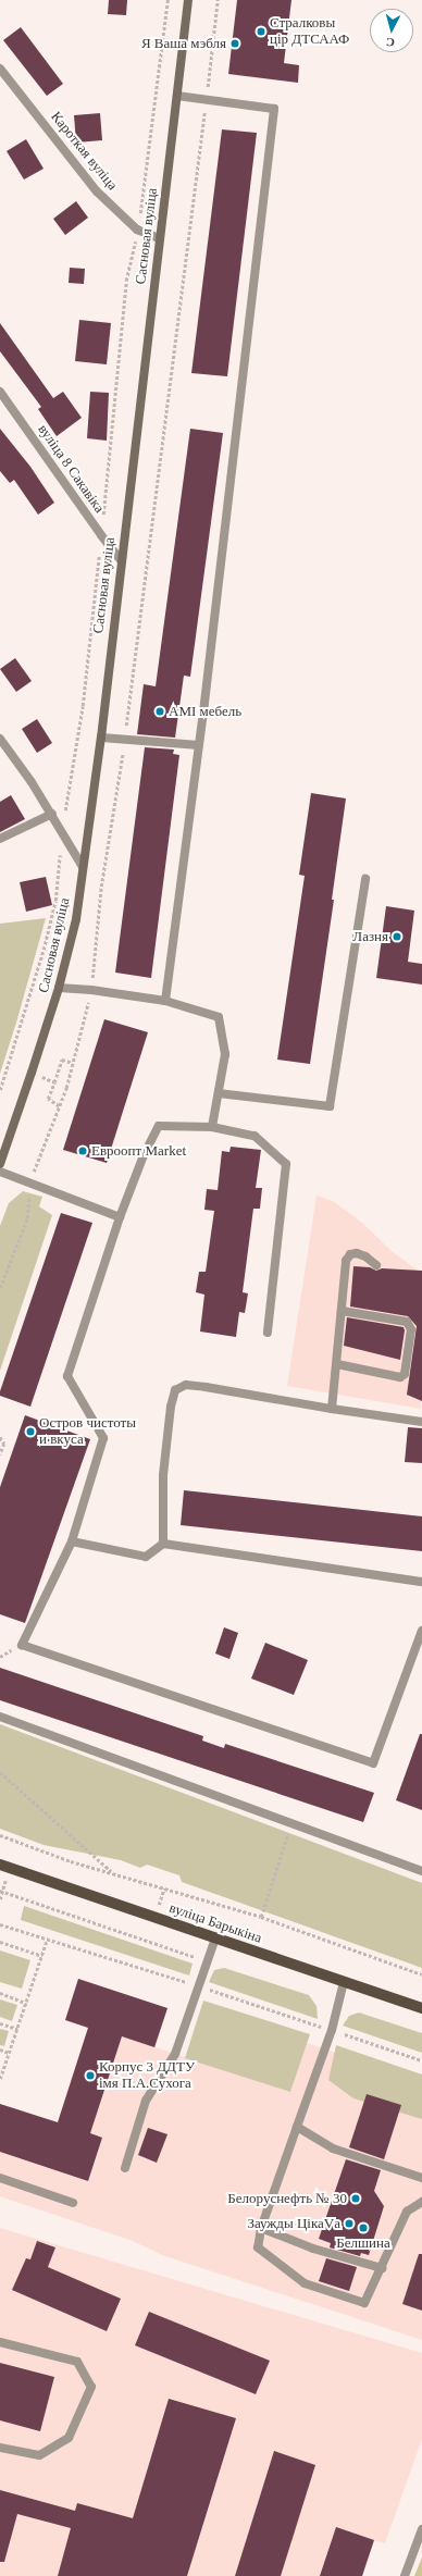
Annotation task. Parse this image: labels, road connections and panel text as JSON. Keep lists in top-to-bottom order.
{
  "streets": {
    "main road": ["Сасновая вуліца", "вуліца Барыкіна"],
    "street": ["Кароткая вуліца", "вуліца 8 Сакавіка"]
  },
  "crossings": [
    ["Кароткая вуліца", "Сасновая вуліца"],
    ["Сасновая вуліца", "вуліца 8 Сакавіка"]
  ],
  "places": [
    "Стралковы цір ДТСААФ",
    "Я Ваша мэбля",
    "AMI мебель",
    "Лазня",
    "Евроопт Market",
    "Остров чистоты и вкуса",
    "Корпус 3 ДДТУ імя П.А.Сухога",
    "Белоруснефть № 30",
    "Заужды ЦікаVа",
    "Белшина"
  ],
  "north": "bottom"
}
